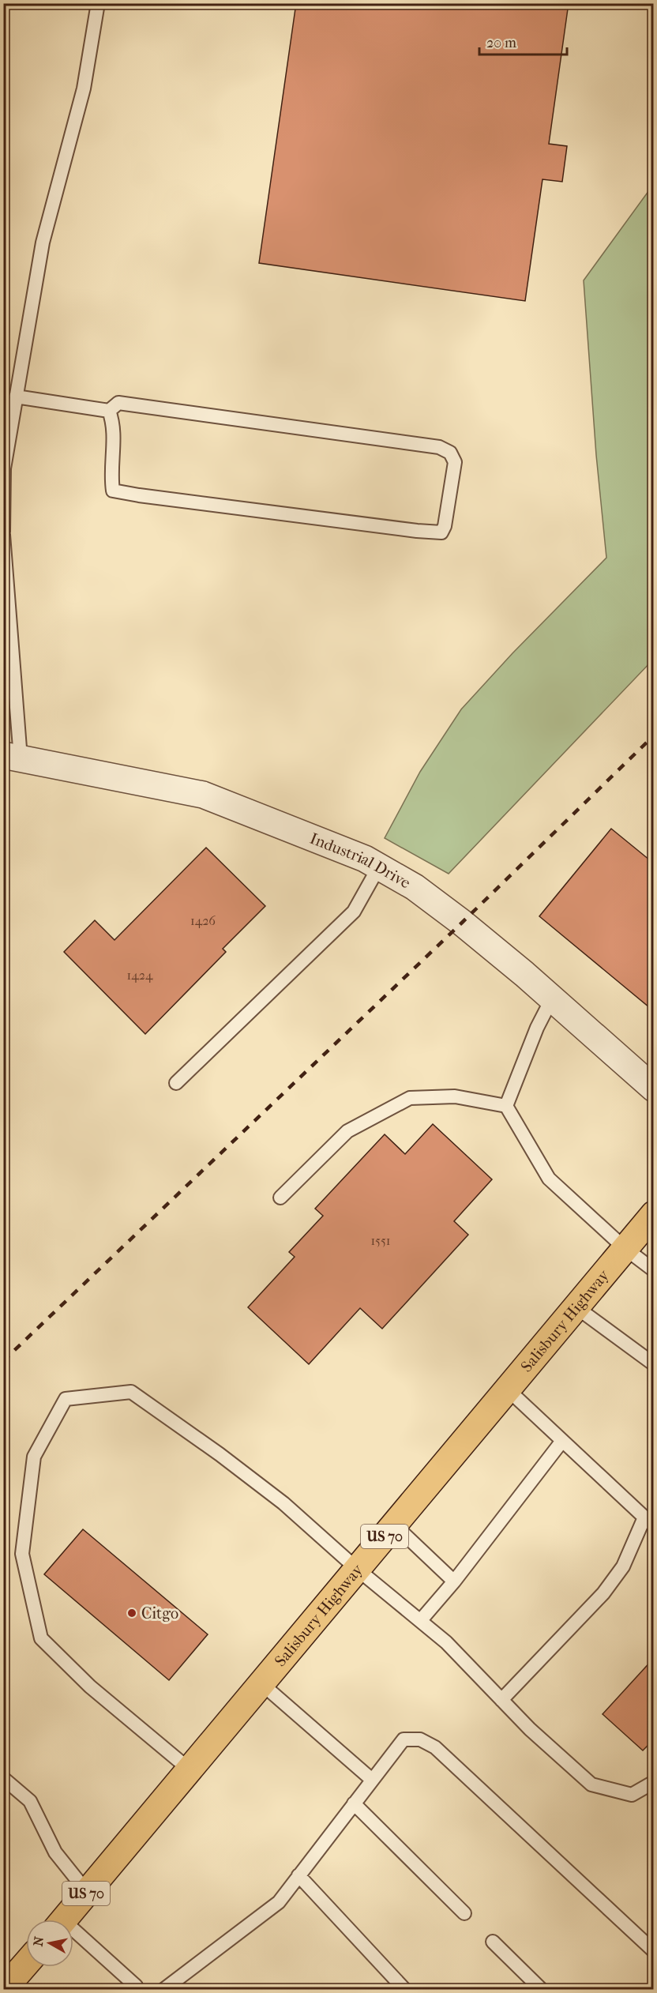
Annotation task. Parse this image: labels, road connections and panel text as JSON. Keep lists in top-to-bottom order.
{
  "streets": {
    "highway": ["Salisbury Highway", "US 70"],
    "street": ["Industrial Drive"]
  },
  "places": ["Citgo"],
  "house_numbers": ["1426", "1424", "1551"],
  "scale_bar": "20 m",
  "north": "left"
}
